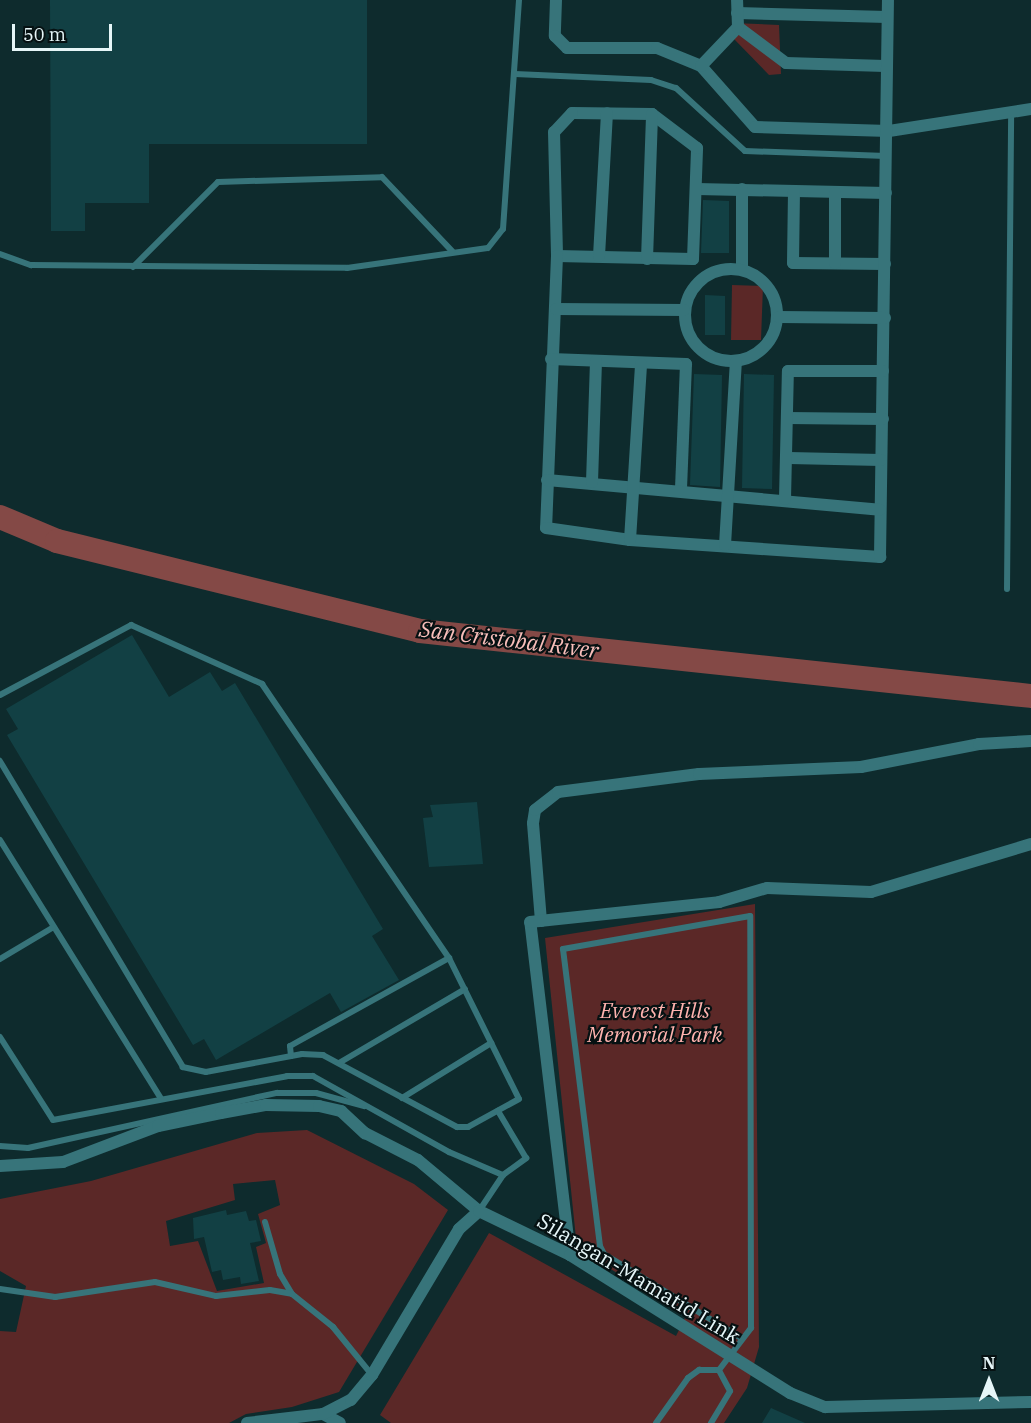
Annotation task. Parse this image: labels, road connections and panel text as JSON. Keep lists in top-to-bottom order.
{
  "streets": {
    "street": ["Silangan-Mamatid Link"]
  },
  "water": ["San Cristobal River"],
  "parks": ["Everest Hills Memorial Park"],
  "scale_bar": "50 m",
  "north": "top"
}
